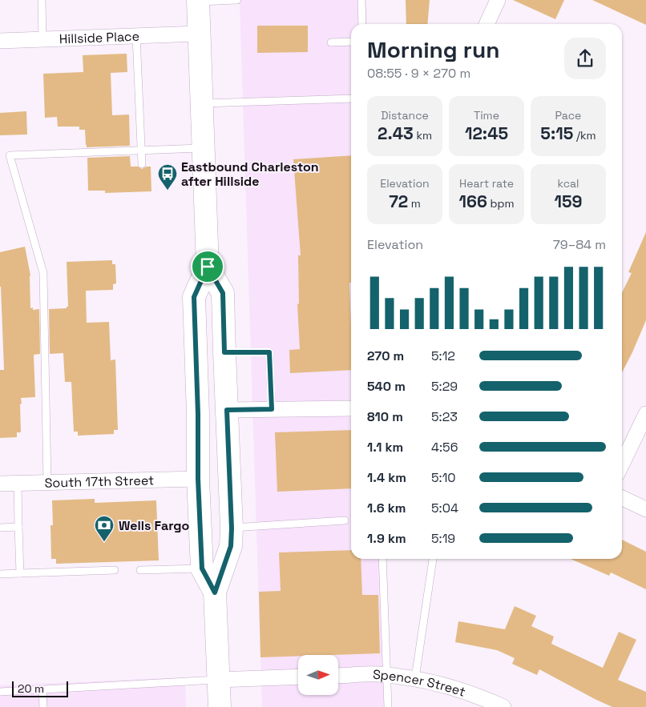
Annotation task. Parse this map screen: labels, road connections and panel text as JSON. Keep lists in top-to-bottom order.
{
  "streets": {
    "street": ["Hillside Place", "South 17th Street", "Spencer Street"]
  },
  "places": {
    "bus stop": ["Eastbound Charleston after Hillside"],
    "bank": ["Wells Fargo"]
  },
  "scale_bar": "20 m",
  "north": "right",
  "page": {
    "heading": ["Morning run", "08:55 · 9 × 270 m"],
    "stats": [
      ["Distance", "2.43 km"],
      ["Time", "12:45"],
      ["Pace", "5:15 /km"],
      ["Elevation", "72 m"],
      ["Heart rate", "166 bpm"],
      ["kcal", "159"]
    ],
    "chart": ["Elevation", "79–84 m"],
    "list": [
      {
        "name": "270 m",
        "note": "5:12"
      },
      {
        "name": "540 m",
        "note": "5:29"
      },
      {
        "name": "810 m",
        "note": "5:23"
      },
      {
        "name": "1.1 km",
        "note": "4:56"
      },
      {
        "name": "1.4 km",
        "note": "5:10"
      },
      {
        "name": "1.6 km",
        "note": "5:04"
      },
      {
        "name": "1.9 km",
        "note": "5:19"
      }
    ],
    "scale": "20 m"
  }
}
